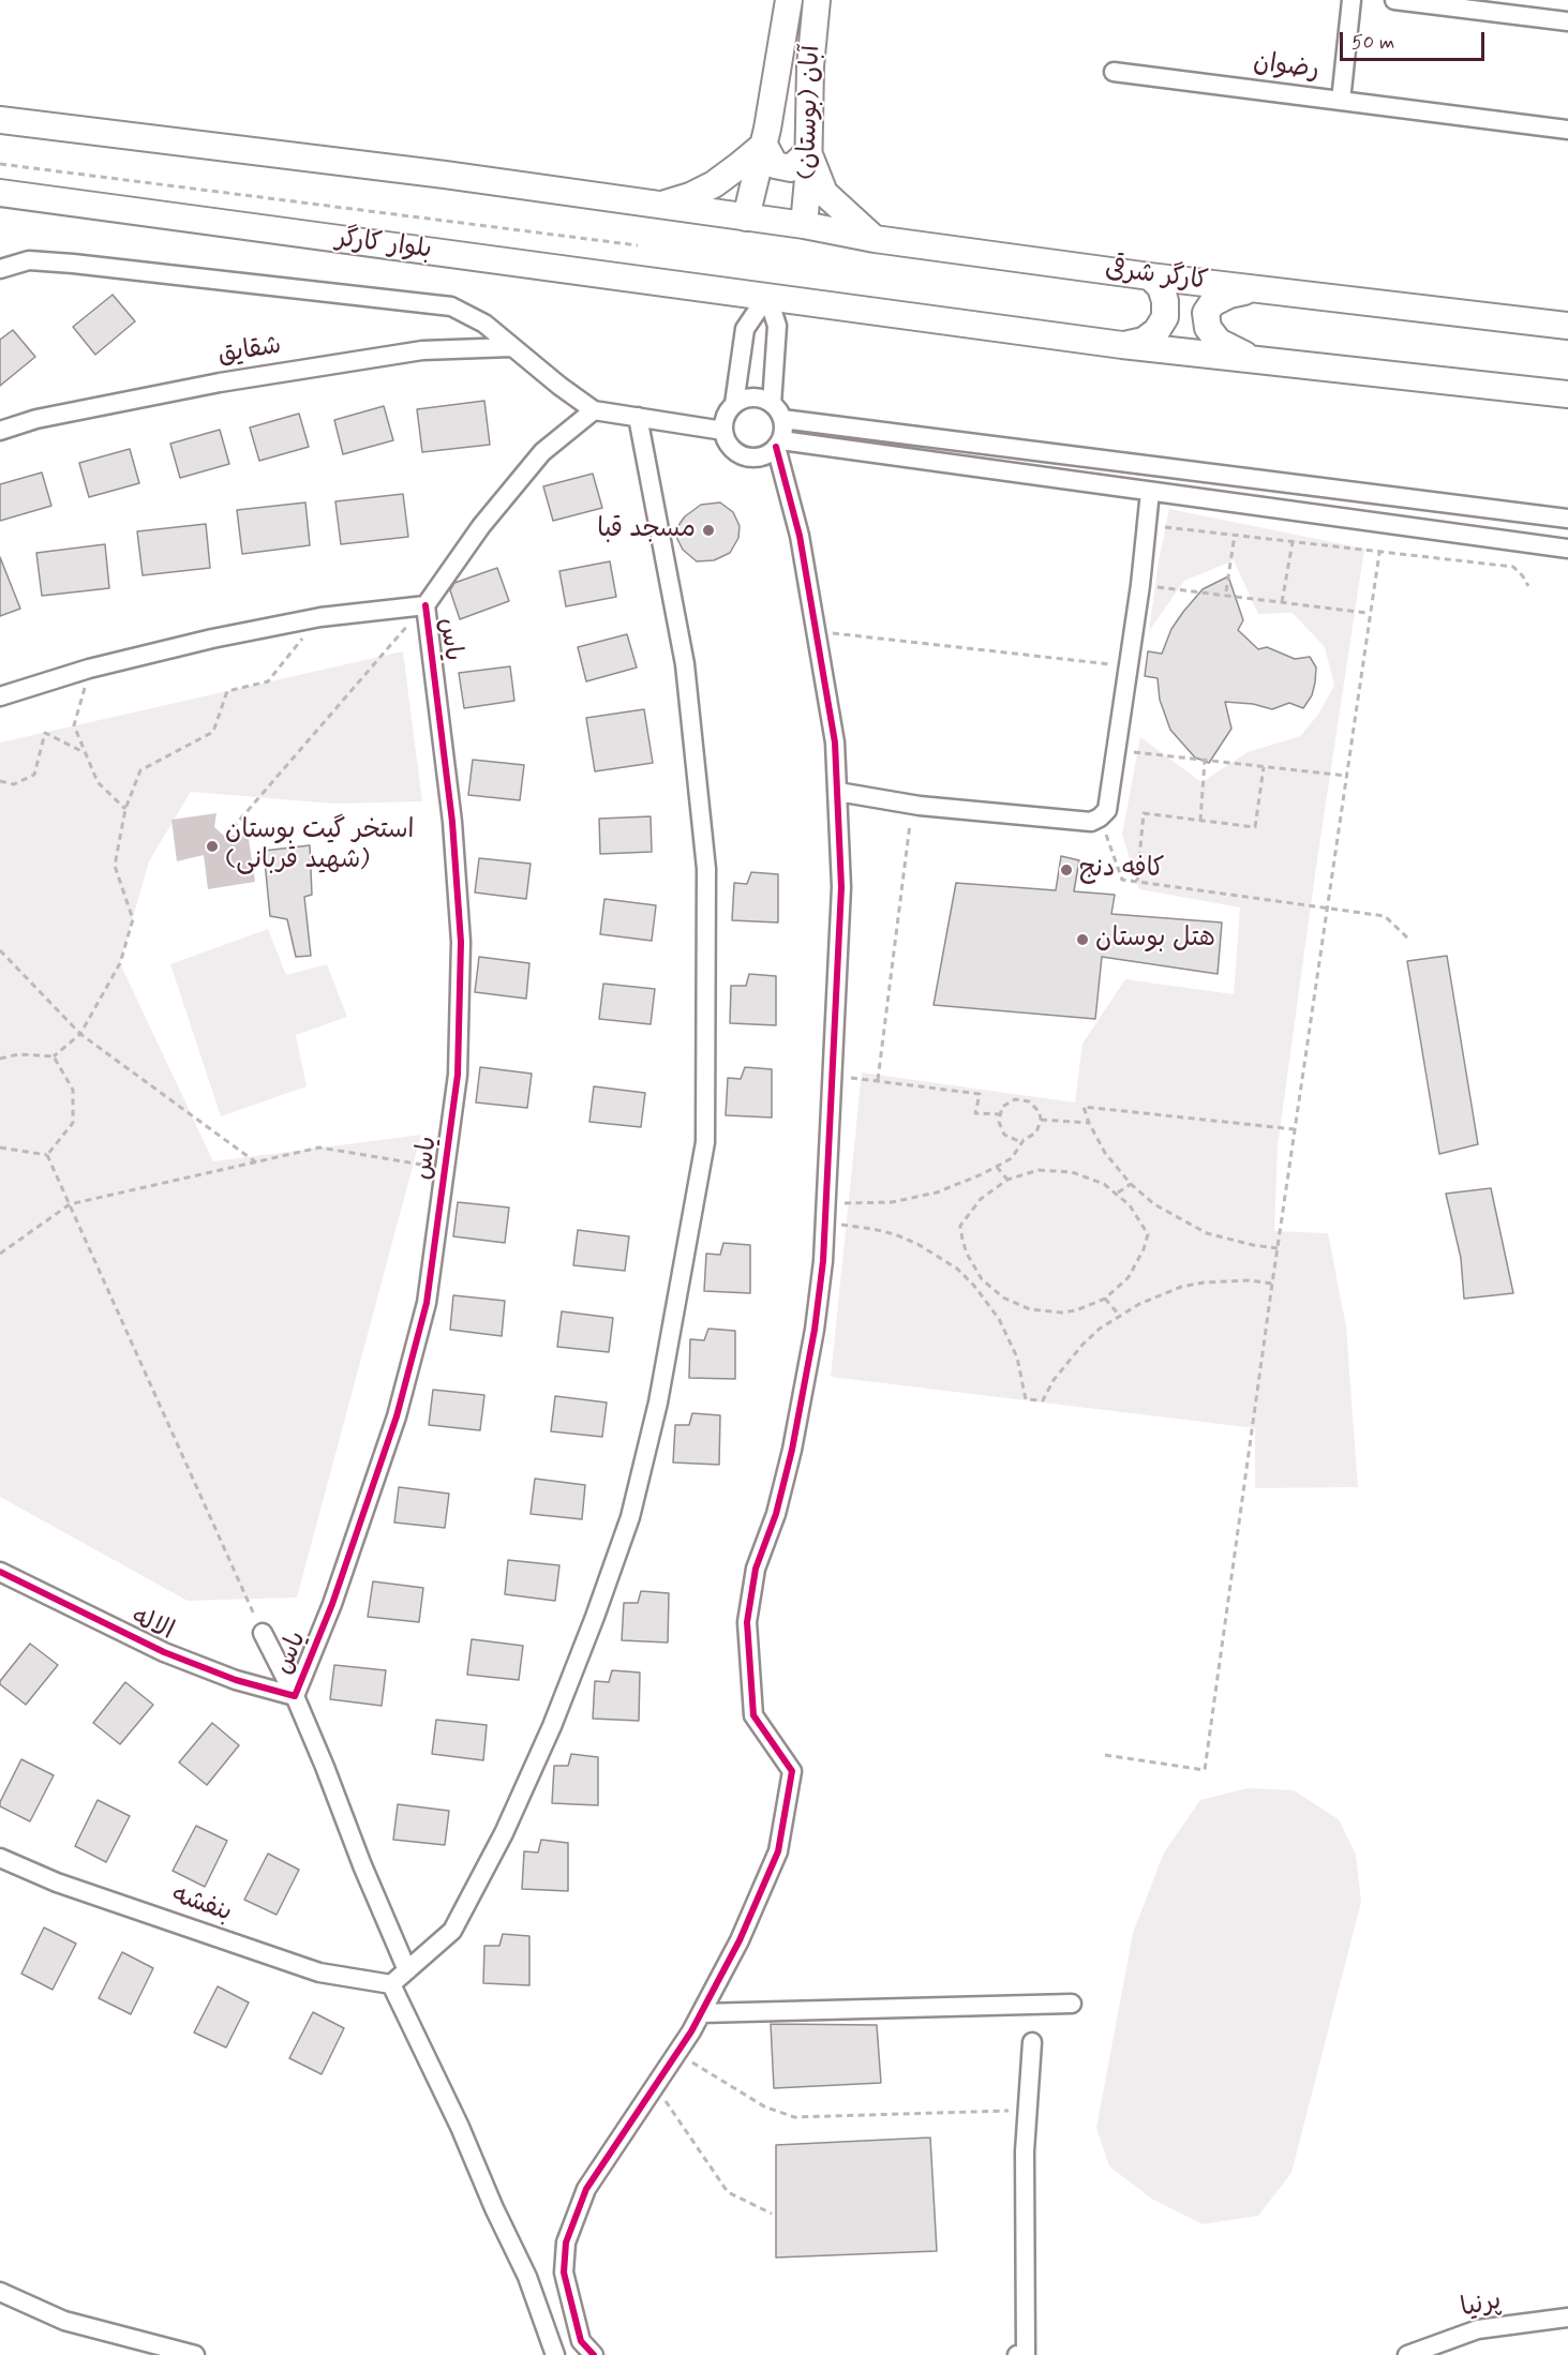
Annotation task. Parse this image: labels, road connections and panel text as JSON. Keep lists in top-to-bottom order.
{
  "streets": {
    "main road": ["آبان (بوستان)", "بلوار کارگر", "کارگر شرقی"],
    "street": [
      "رضوان",
      "شقایق",
      "یاس",
      "الاله",
      "بنفشه",
      "پرنیا"
    ]
  },
  "crossings": [
    ["آبان (بوستان)", "کارگر شرقی"],
    ["یاس", "الاله"]
  ],
  "places": [
    "مسجد قبا",
    "استخر گیت بوستان (شهید قربانی)",
    "کافه دنج",
    "هتل بوستان"
  ],
  "scale_bar": "50 m"
}
